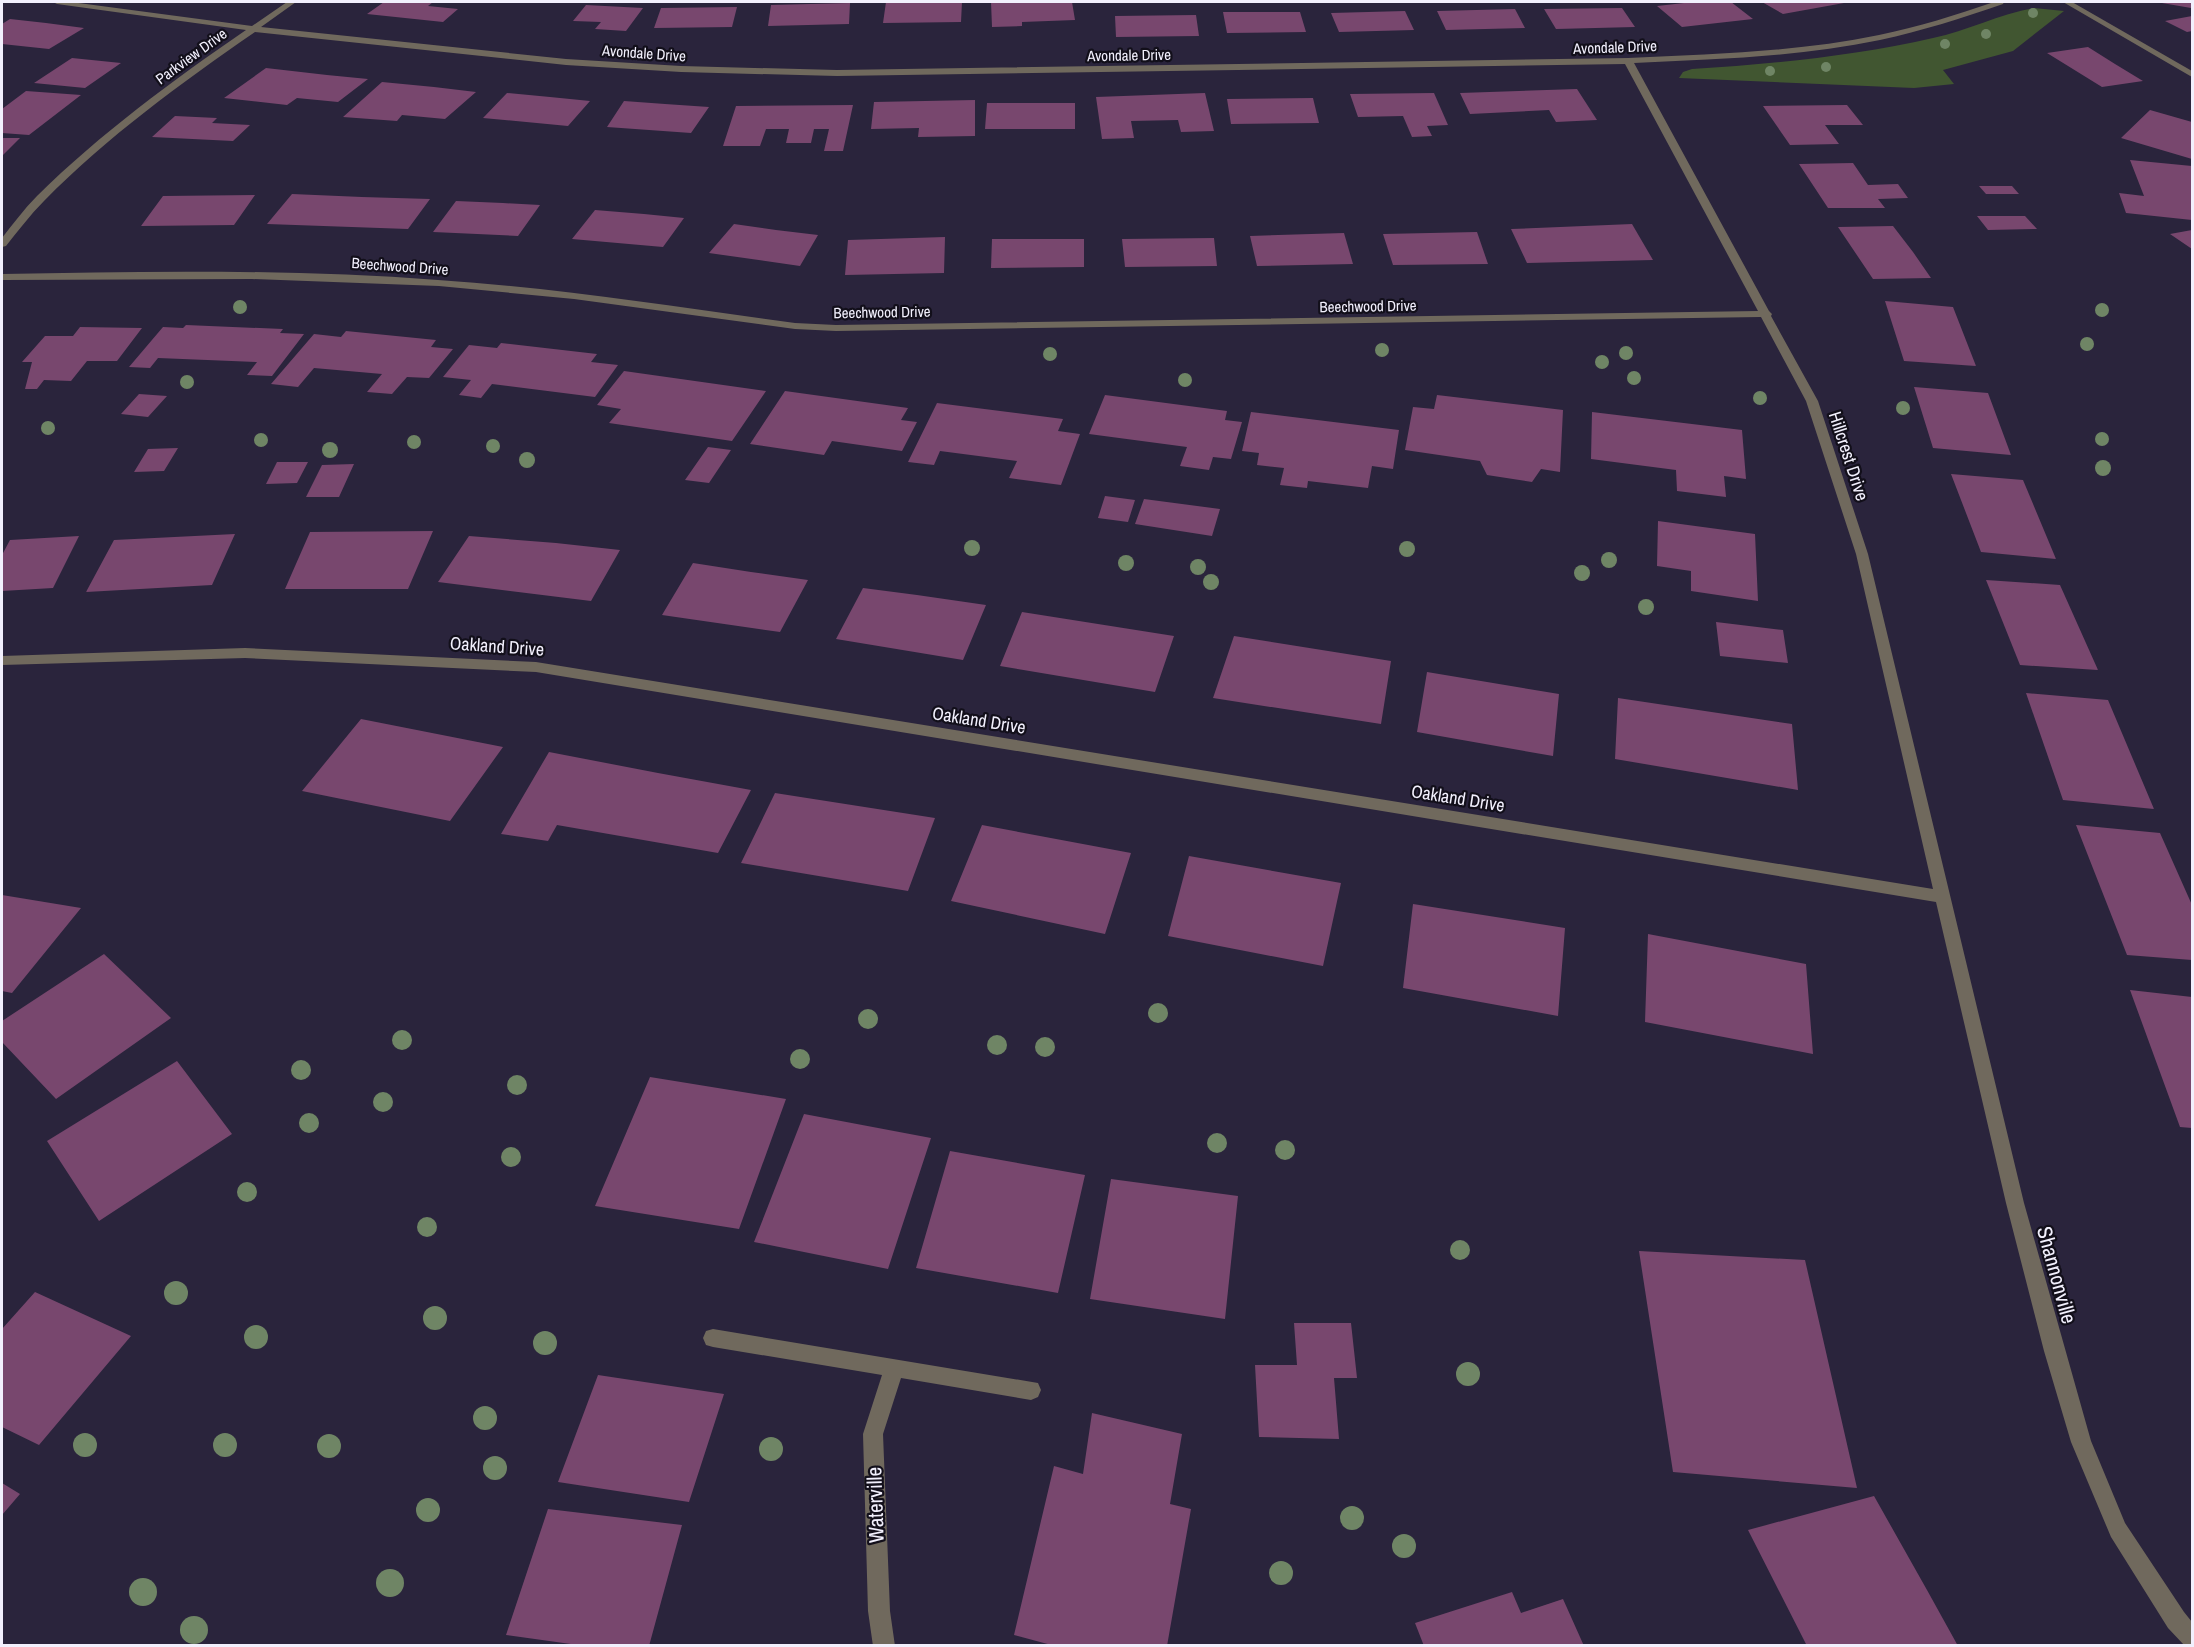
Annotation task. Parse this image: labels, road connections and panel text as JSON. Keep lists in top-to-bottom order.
{
  "streets": {
    "street": [
      "Avondale Drive",
      "Parkview Drive",
      "Beechwood Drive",
      "Hillcrest Drive",
      "Oakland Drive",
      "Shannonville",
      "Waterville"
    ]
  },
  "crossings": [
    ["Avondale Drive", "Parkview Drive"],
    ["Avondale Drive", "Hillcrest Drive"],
    ["Beechwood Drive", "Hillcrest Drive"],
    ["Hillcrest Drive", "Oakland Drive"],
    ["Hillcrest Drive", "Shannonville"],
    ["Oakland Drive", "Shannonville"]
  ]
}
